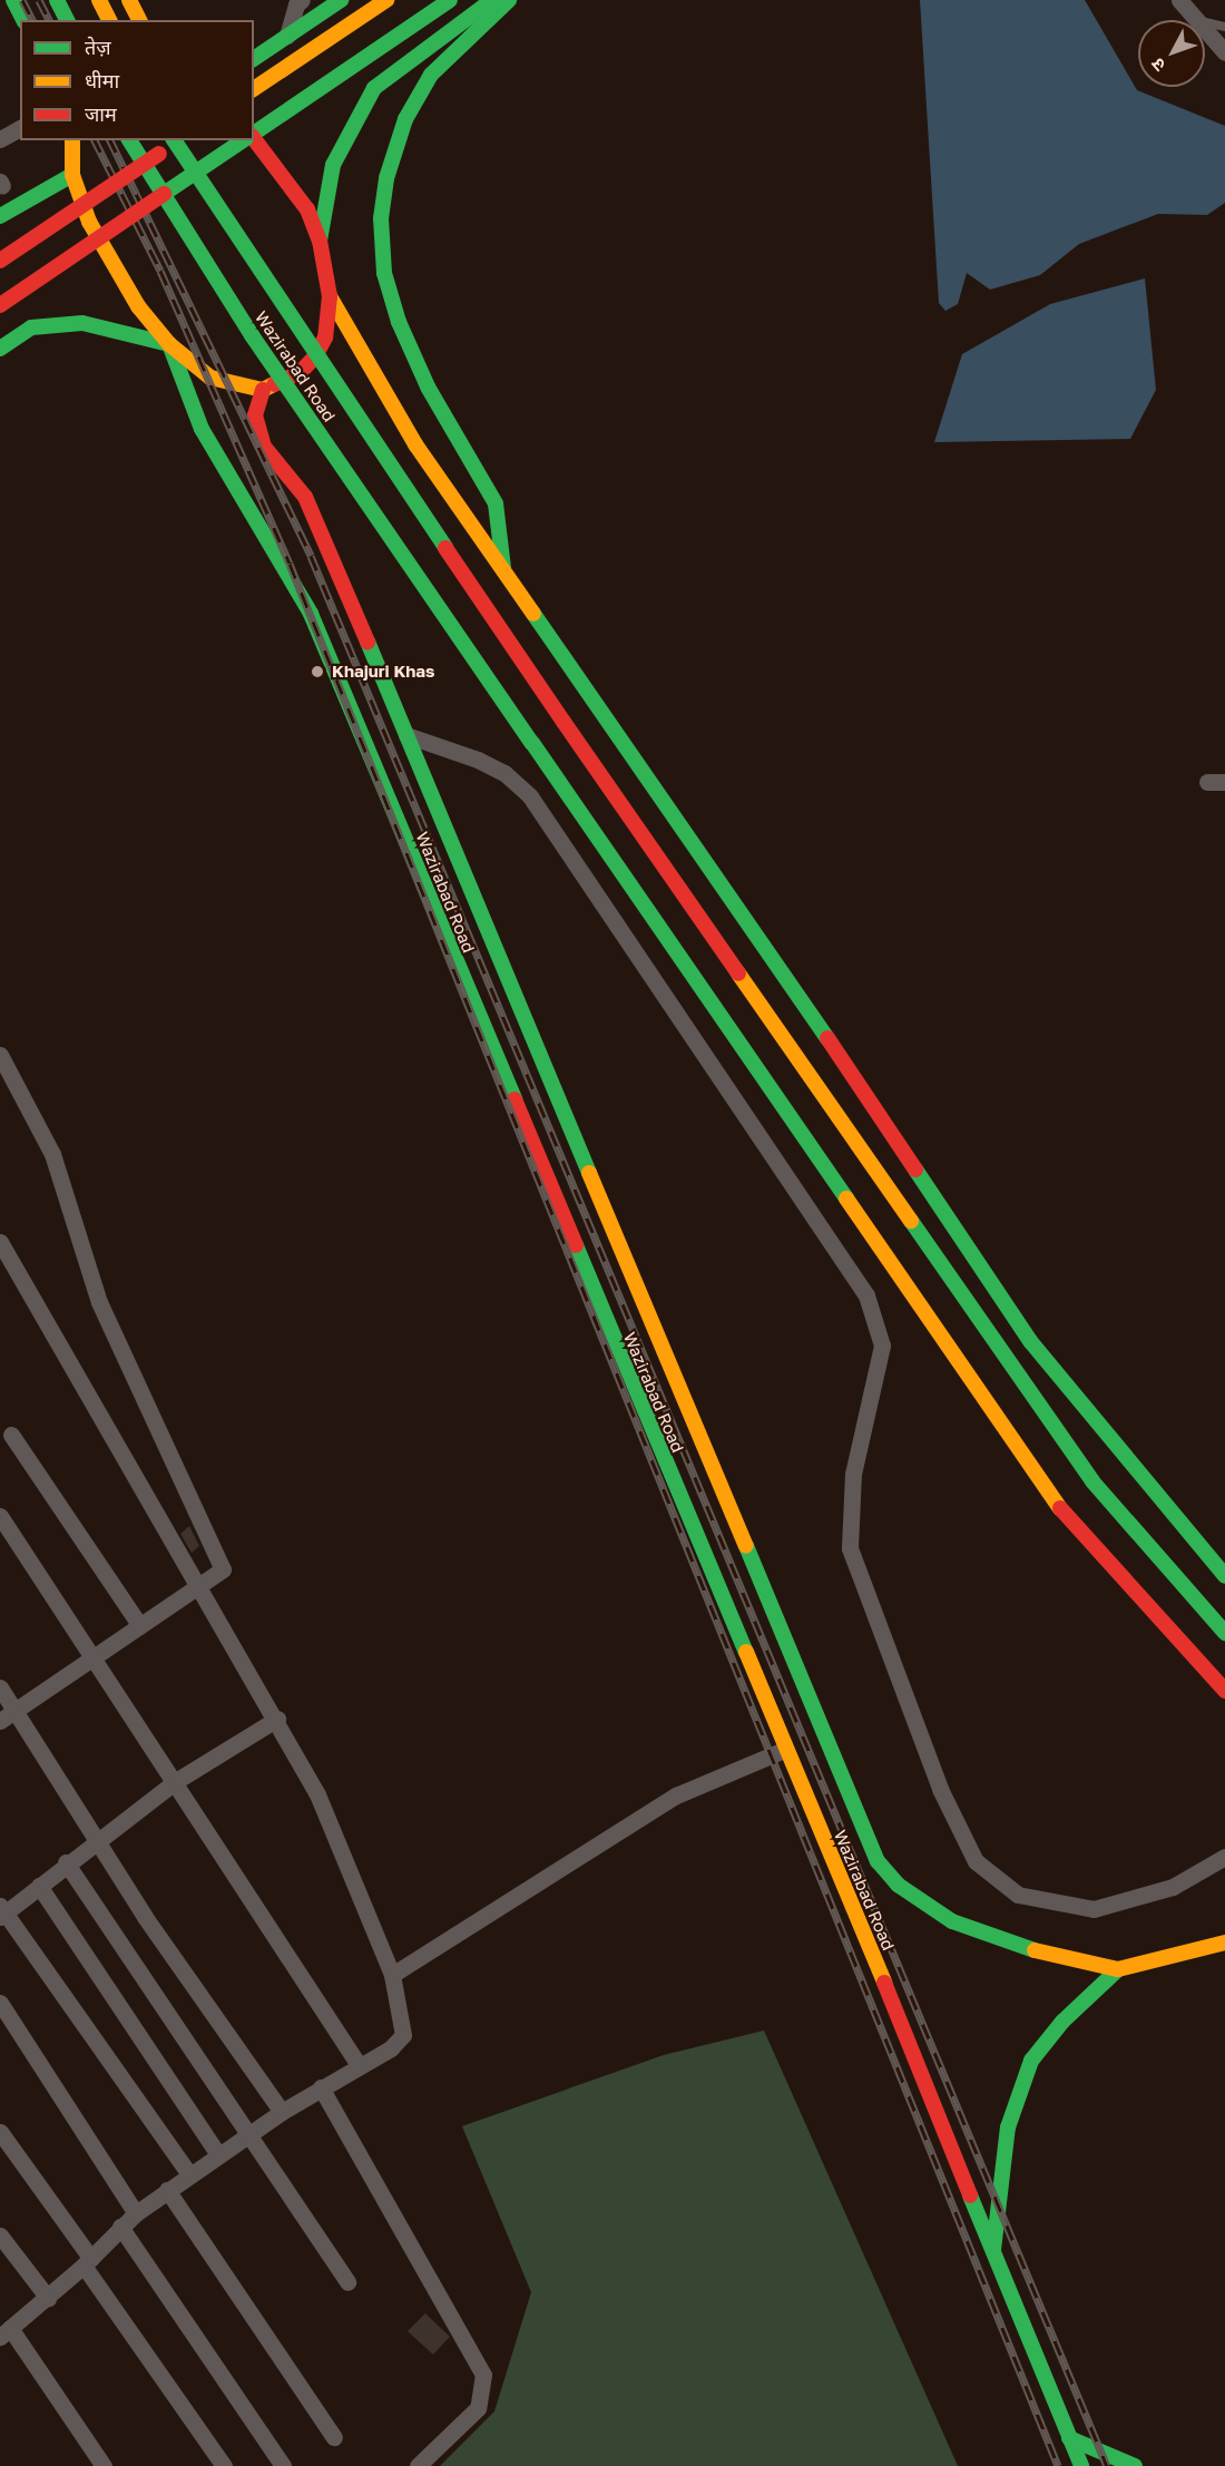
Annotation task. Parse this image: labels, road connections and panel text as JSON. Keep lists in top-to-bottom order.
{
  "streets": {
    "main road": ["Wazirabad Road"]
  },
  "places": ["Khajuri Khas"],
  "legend": ["तेज़", "धीमा", "जाम"],
  "north": "bottom left"
}
